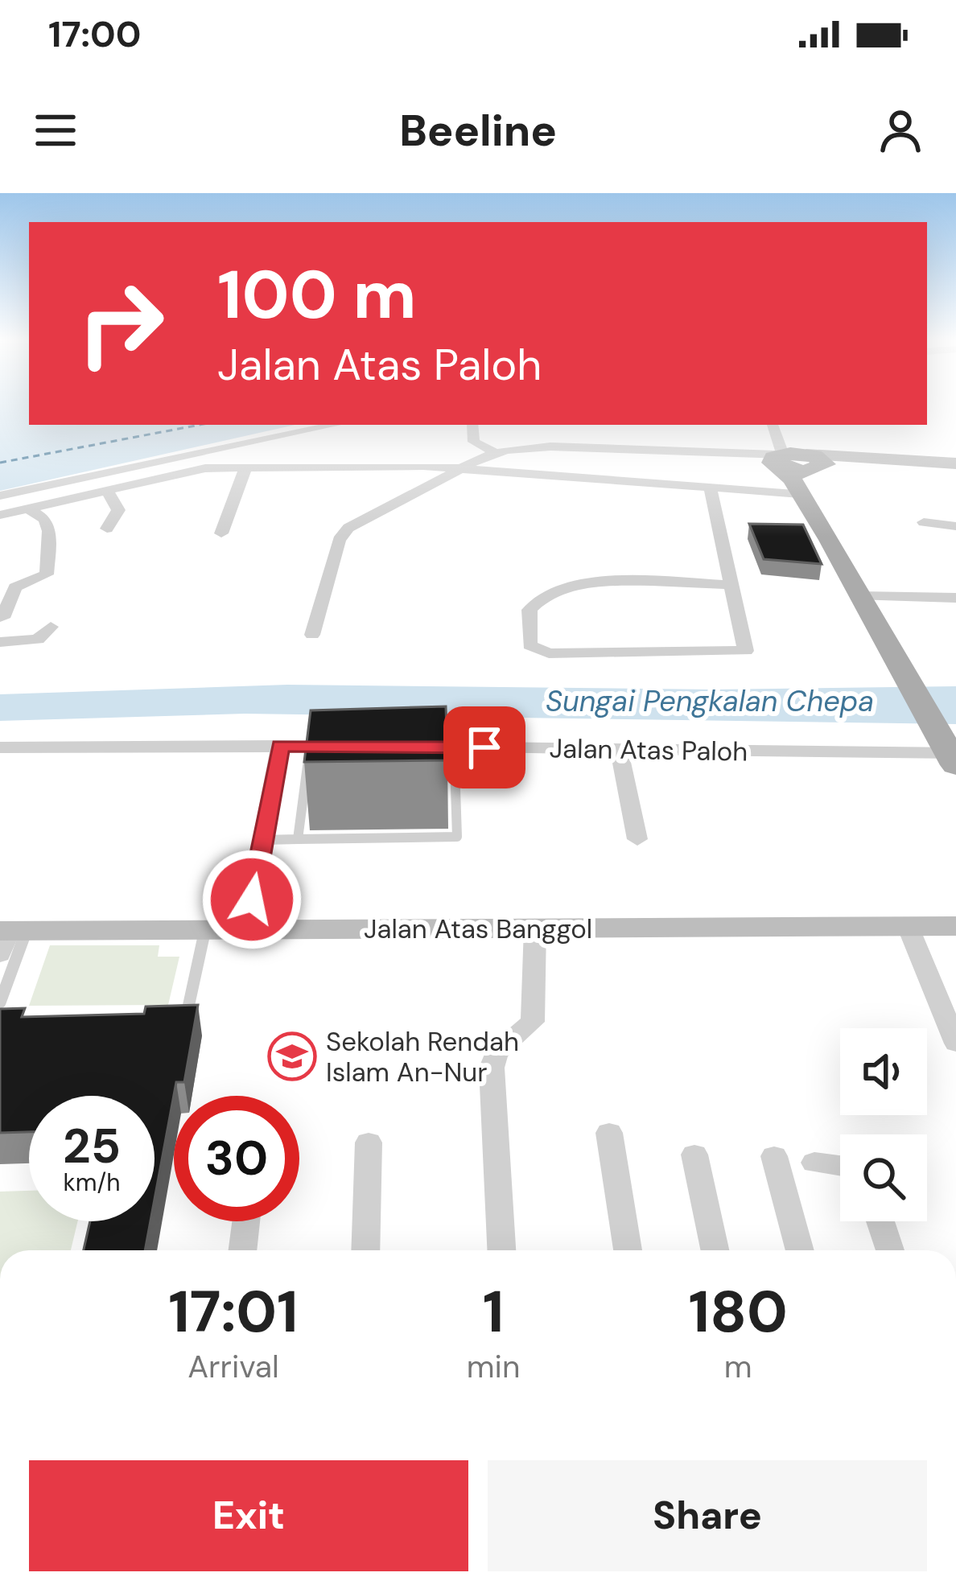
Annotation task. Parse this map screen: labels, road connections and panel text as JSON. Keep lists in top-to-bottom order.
{
  "streets": {
    "main road": ["Jalan Atas Banggol"],
    "street": ["Jalan Atas Paloh"]
  },
  "water": ["Sungai Pengkalan Chepa"],
  "places": {
    "school or university": ["Sekolah Rendah Islam An-Nur"]
  },
  "page": {
    "status": "17:00",
    "header": "Beeline",
    "turn": ["100 m", "Jalan Atas Paloh"],
    "speed": "25 km/h",
    "limit": "30",
    "eta": [
      "17:01",
      "Arrival",
      "1",
      "min",
      "180",
      "m"
    ],
    "buttons": ["Exit", "Share"]
  }
}
